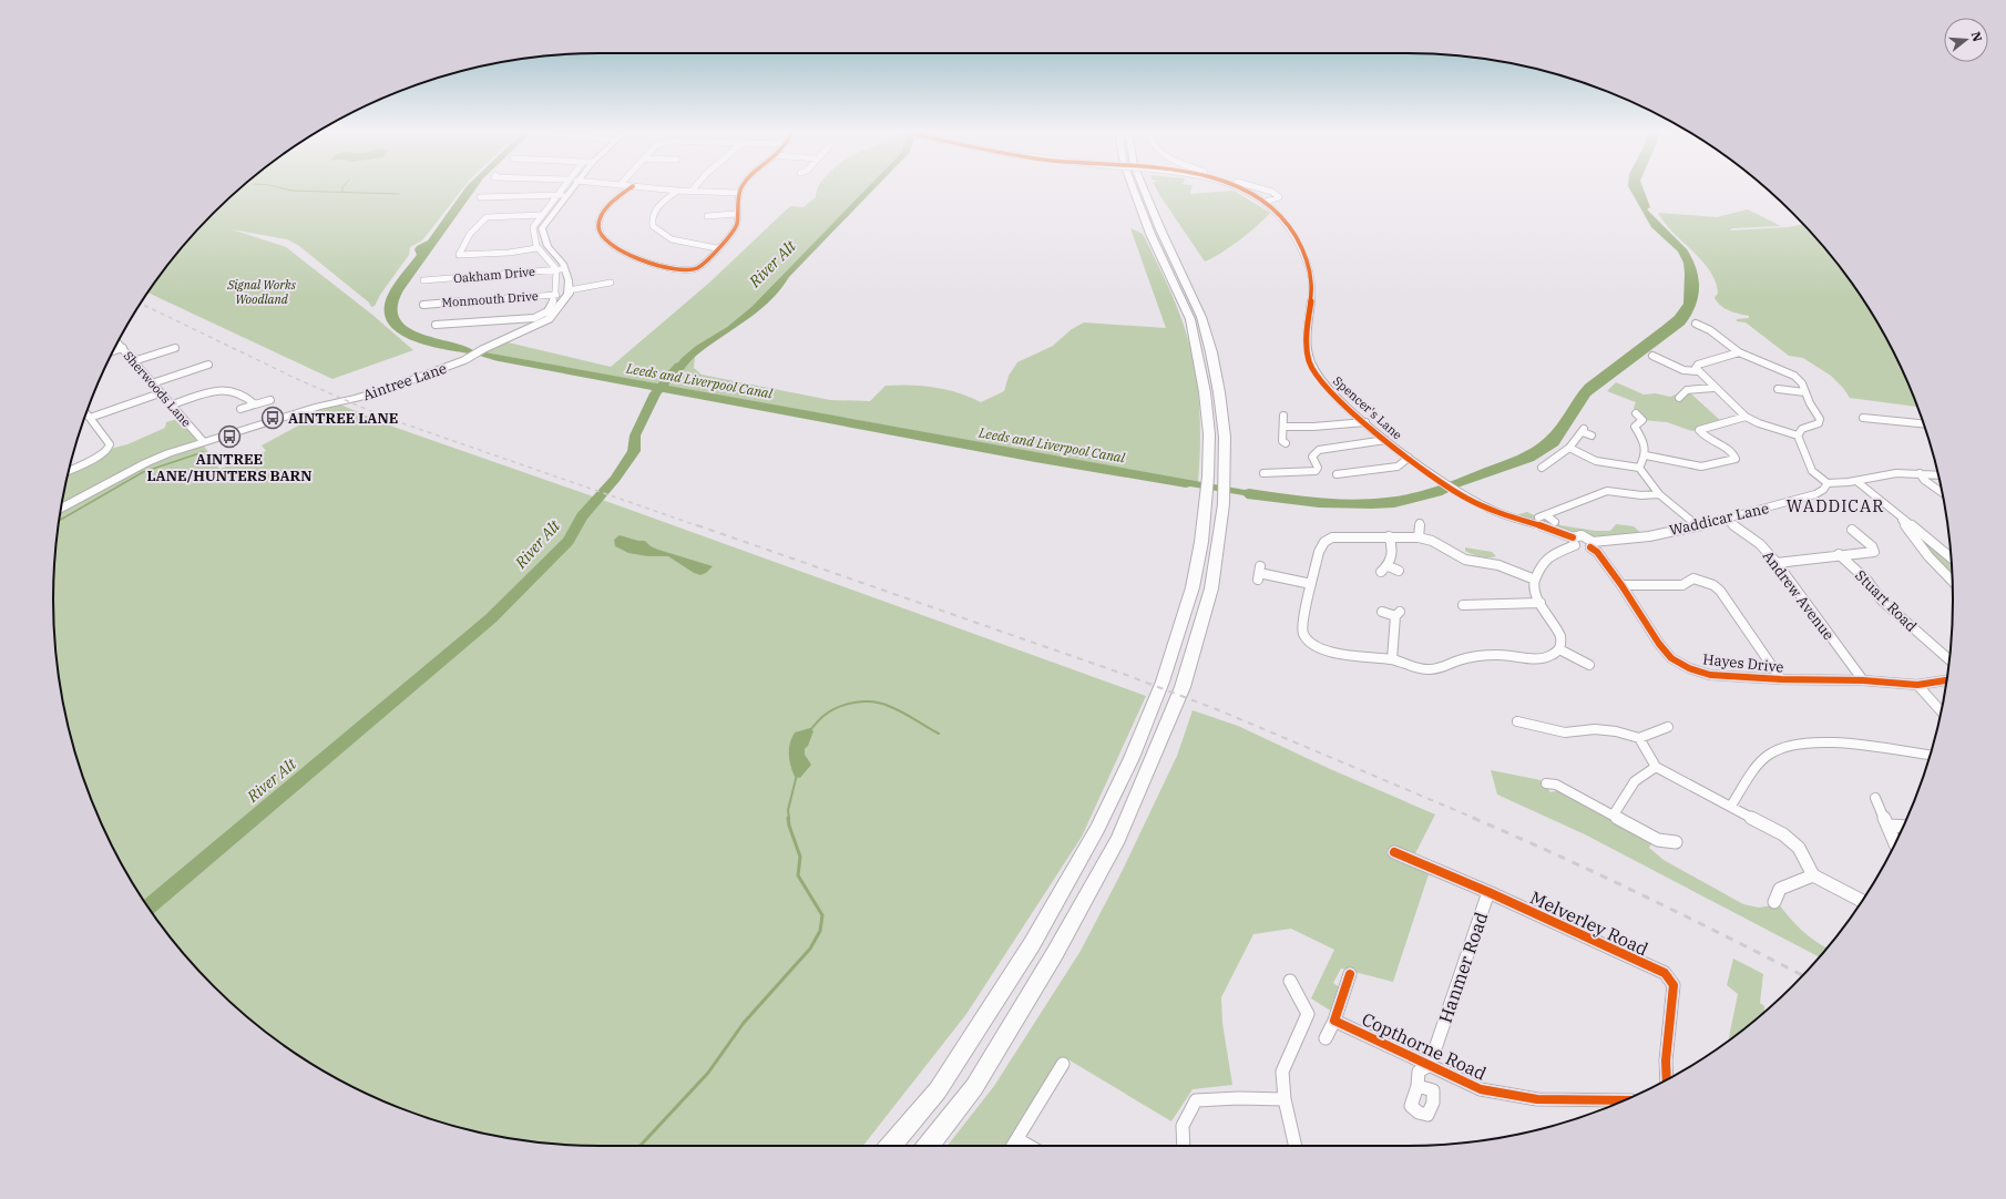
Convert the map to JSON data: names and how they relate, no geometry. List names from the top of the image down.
{
  "streets": {
    "main road": ["Aintree Lane"],
    "street": [
      "Oakham Drive",
      "Monmouth Drive",
      "Sherwoods Lane",
      "Spencer's Lane",
      "Waddicar Lane",
      "Andrew Avenue",
      "Stuart Road",
      "Hayes Drive",
      "Melverley Road",
      "Hanmer Road",
      "Copthorne Road"
    ]
  },
  "crossings": [
    ["Aintree Lane", "Sherwoods Lane"],
    ["Spencer's Lane", "Waddicar Lane"],
    ["Waddicar Lane", "Andrew Avenue"],
    ["Waddicar Lane", "Hayes Drive"],
    ["Andrew Avenue", "Hayes Drive"],
    ["Melverley Road", "Hanmer Road"],
    ["Hanmer Road", "Copthorne Road"]
  ],
  "districts": ["WADDICAR"],
  "water": ["River Alt", "Leeds and Liverpool Canal"],
  "parks": ["Signal Works Woodland"],
  "places": {
    "bus stop": ["AINTREE LANE", "AINTREE LANE/HUNTERS BARN"]
  },
  "north": "right"
}
